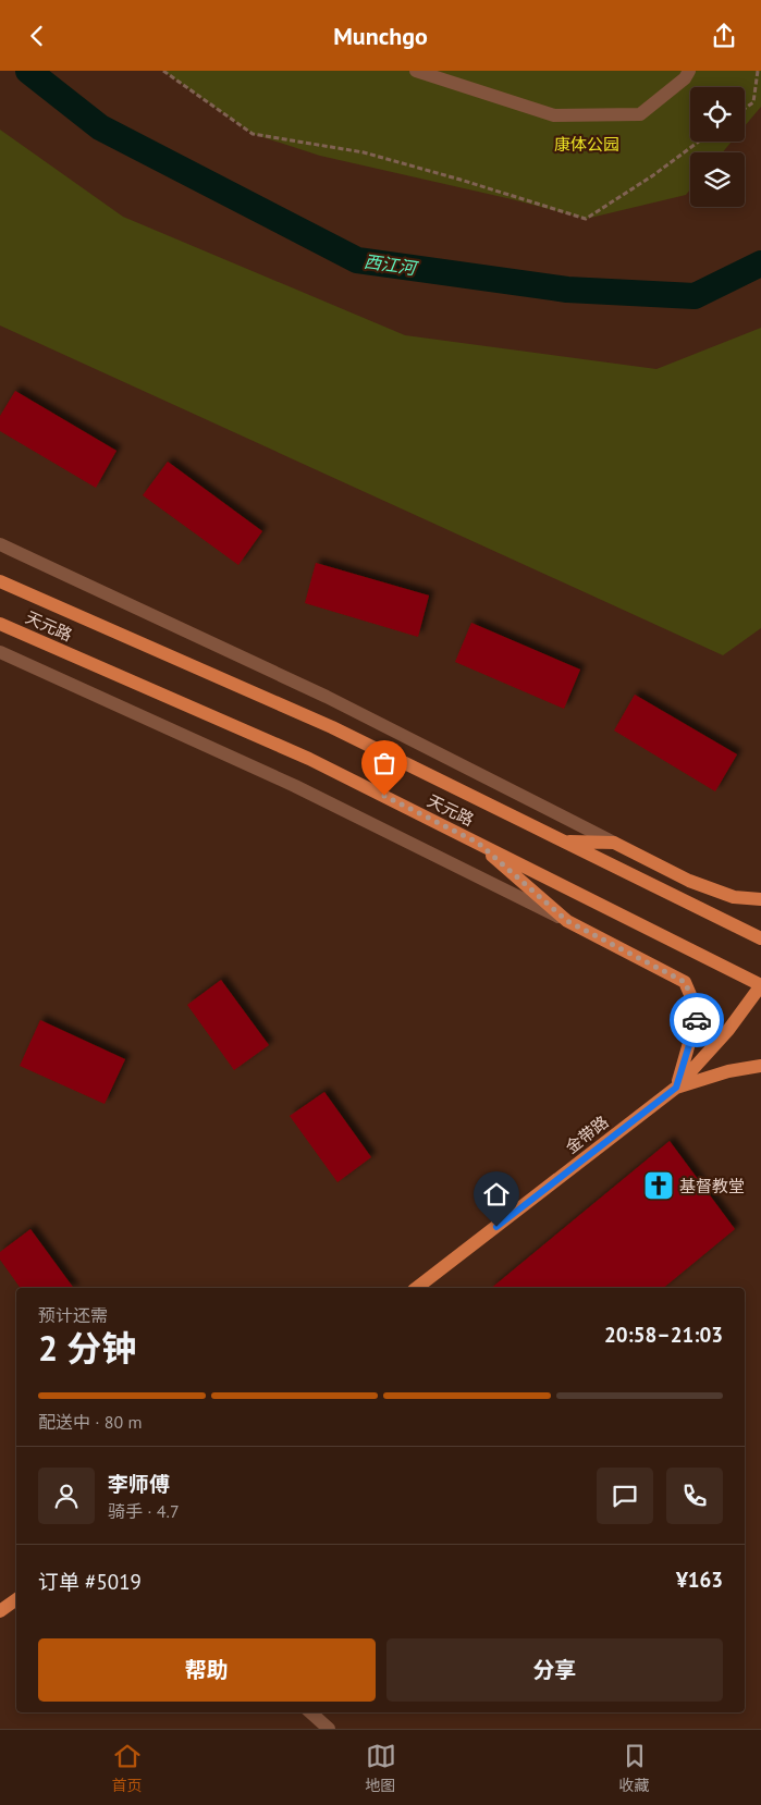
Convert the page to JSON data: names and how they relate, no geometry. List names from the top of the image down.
{
  "streets": {
    "main road": ["天元路", "金带路"]
  },
  "crossings": [
    ["天元路", "金带路"]
  ],
  "water": ["西江河"],
  "parks": ["康体公园"],
  "places": {
    "church": ["基督教堂"]
  },
  "page": {
    "header": "Munchgo",
    "heading": ["2 分钟", "预计还需", "20:58–21:03"],
    "panel": [
      "李师傅",
      "骑手 · 4.7",
      "订单 #5019",
      "¥163"
    ],
    "bar": "配送中 · 80 m",
    "buttons": ["帮助", "分享"],
    "tabs": ["首页", "地图", "收藏"]
  }
}
